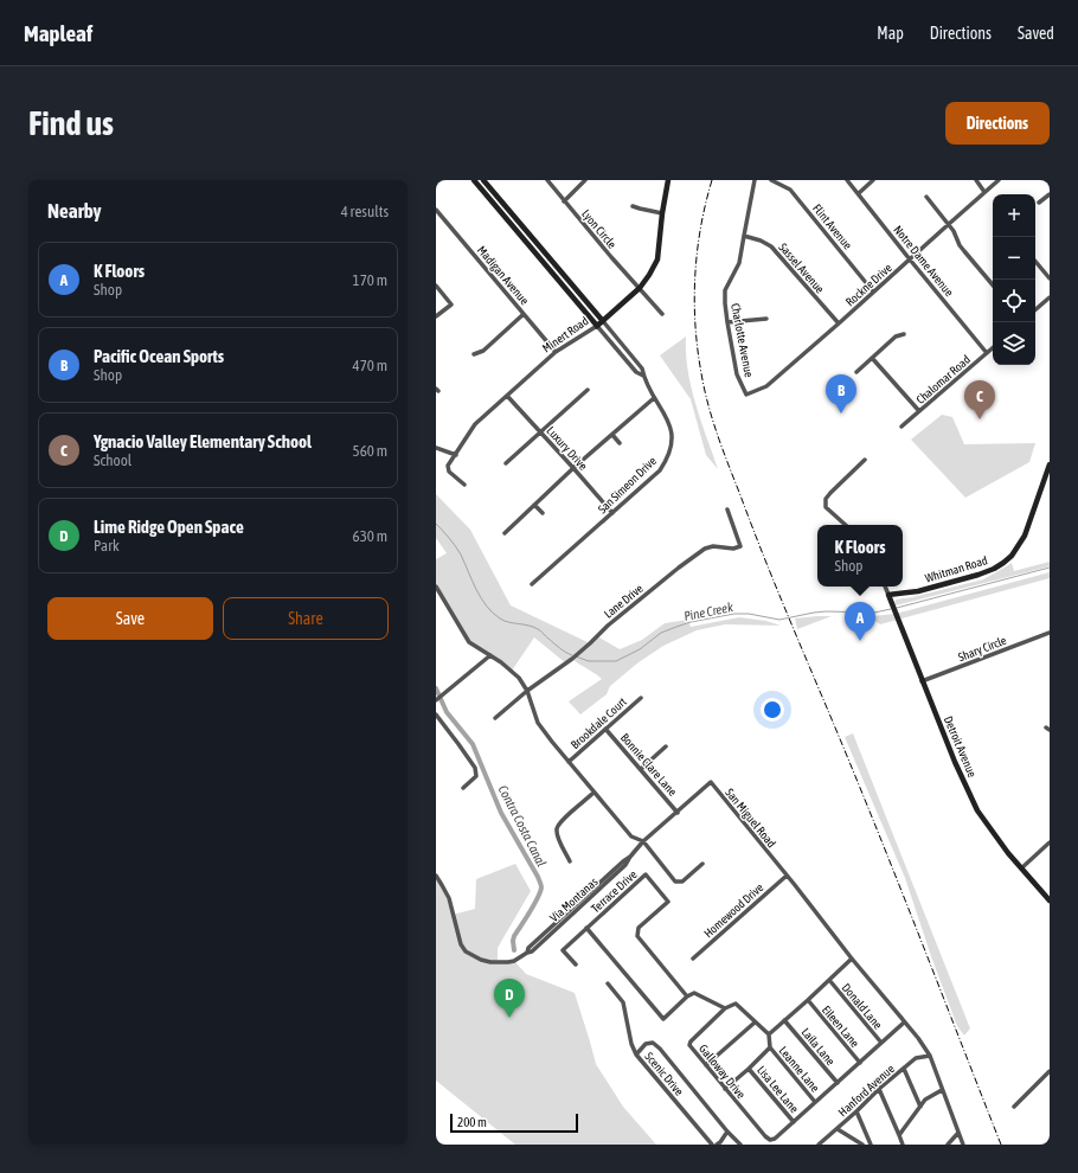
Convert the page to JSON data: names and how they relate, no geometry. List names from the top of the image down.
{
  "streets": {
    "street": [
      "Flint Avenue",
      "Lyon Circle",
      "Notre Dame Avenue",
      "Sassel Avenue",
      "Madigan Avenue",
      "Rockne Drive",
      "Minert Road",
      "Charlotte Avenue",
      "Chalomar Road",
      "Luxury Drive",
      "San Simeon Drive",
      "Whitman Road",
      "Lane Drive",
      "Shary Circle",
      "Brookdale Court",
      "Detroit Avenue",
      "Bonnie Clare Lane",
      "San Miguel Road",
      "Terrace Drive",
      "Via Montanas",
      "Homewood Drive",
      "Donald Lane",
      "Eileen Lane",
      "Laila Lane",
      "Leanne Lane",
      "Galloway Drive",
      "Scenic Drive",
      "Lisa Lee Lane",
      "Hanford Avenue"
    ]
  },
  "crossings": [
    ["Flint Avenue", "Rockne Drive"],
    ["Lyon Circle", "Minert Road"],
    ["Notre Dame Avenue", "Rockne Drive"],
    ["Notre Dame Avenue", "Chalomar Road"],
    ["Sassel Avenue", "Rockne Drive"],
    ["Sassel Avenue", "Charlotte Avenue"],
    ["Madigan Avenue", "Minert Road"],
    ["Rockne Drive", "Charlotte Avenue"],
    ["Minert Road", "Luxury Drive"],
    ["Minert Road", "San Simeon Drive"],
    ["Luxury Drive", "San Simeon Drive"],
    ["Whitman Road", "Detroit Avenue"],
    ["Shary Circle", "Detroit Avenue"],
    ["Brookdale Court", "Bonnie Clare Lane"],
    ["Bonnie Clare Lane", "San Miguel Road"],
    ["San Miguel Road", "Via Montanas"],
    ["San Miguel Road", "Homewood Drive"],
    ["San Miguel Road", "Galloway Drive"],
    ["San Miguel Road", "Hanford Avenue"],
    ["Donald Lane", "Galloway Drive"],
    ["Eileen Lane", "Galloway Drive"],
    ["Laila Lane", "Galloway Drive"],
    ["Leanne Lane", "Galloway Drive"],
    ["Galloway Drive", "Lisa Lee Lane"]
  ],
  "water": ["Pine Creek", "Contra Costa Canal"],
  "scale_bar": "200 m",
  "page": {
    "header": "Mapleaf",
    "nav": ["Map", "Directions", "Saved"],
    "buttons": [
      "Directions",
      ["Save", "Share"]
    ],
    "title": "Find us",
    "heading": ["Nearby", "4 results"],
    "map_buttons": ["+", "−"],
    "list": [
      {
        "mark": "A",
        "name": "K Floors",
        "note": "Shop",
        "value": "170 m"
      },
      {
        "mark": "B",
        "name": "Pacific Ocean Sports",
        "note": "Shop",
        "value": "470 m"
      },
      {
        "mark": "C",
        "name": "Ygnacio Valley Elementary School",
        "note": "School",
        "value": "560 m"
      },
      {
        "mark": "D",
        "name": "Lime Ridge Open Space",
        "note": "Park",
        "value": "630 m"
      }
    ],
    "pins": [
      "B",
      "C",
      "A",
      "D"
    ],
    "popup": ["K Floors", "Shop"],
    "scale": "200 m"
  }
}
